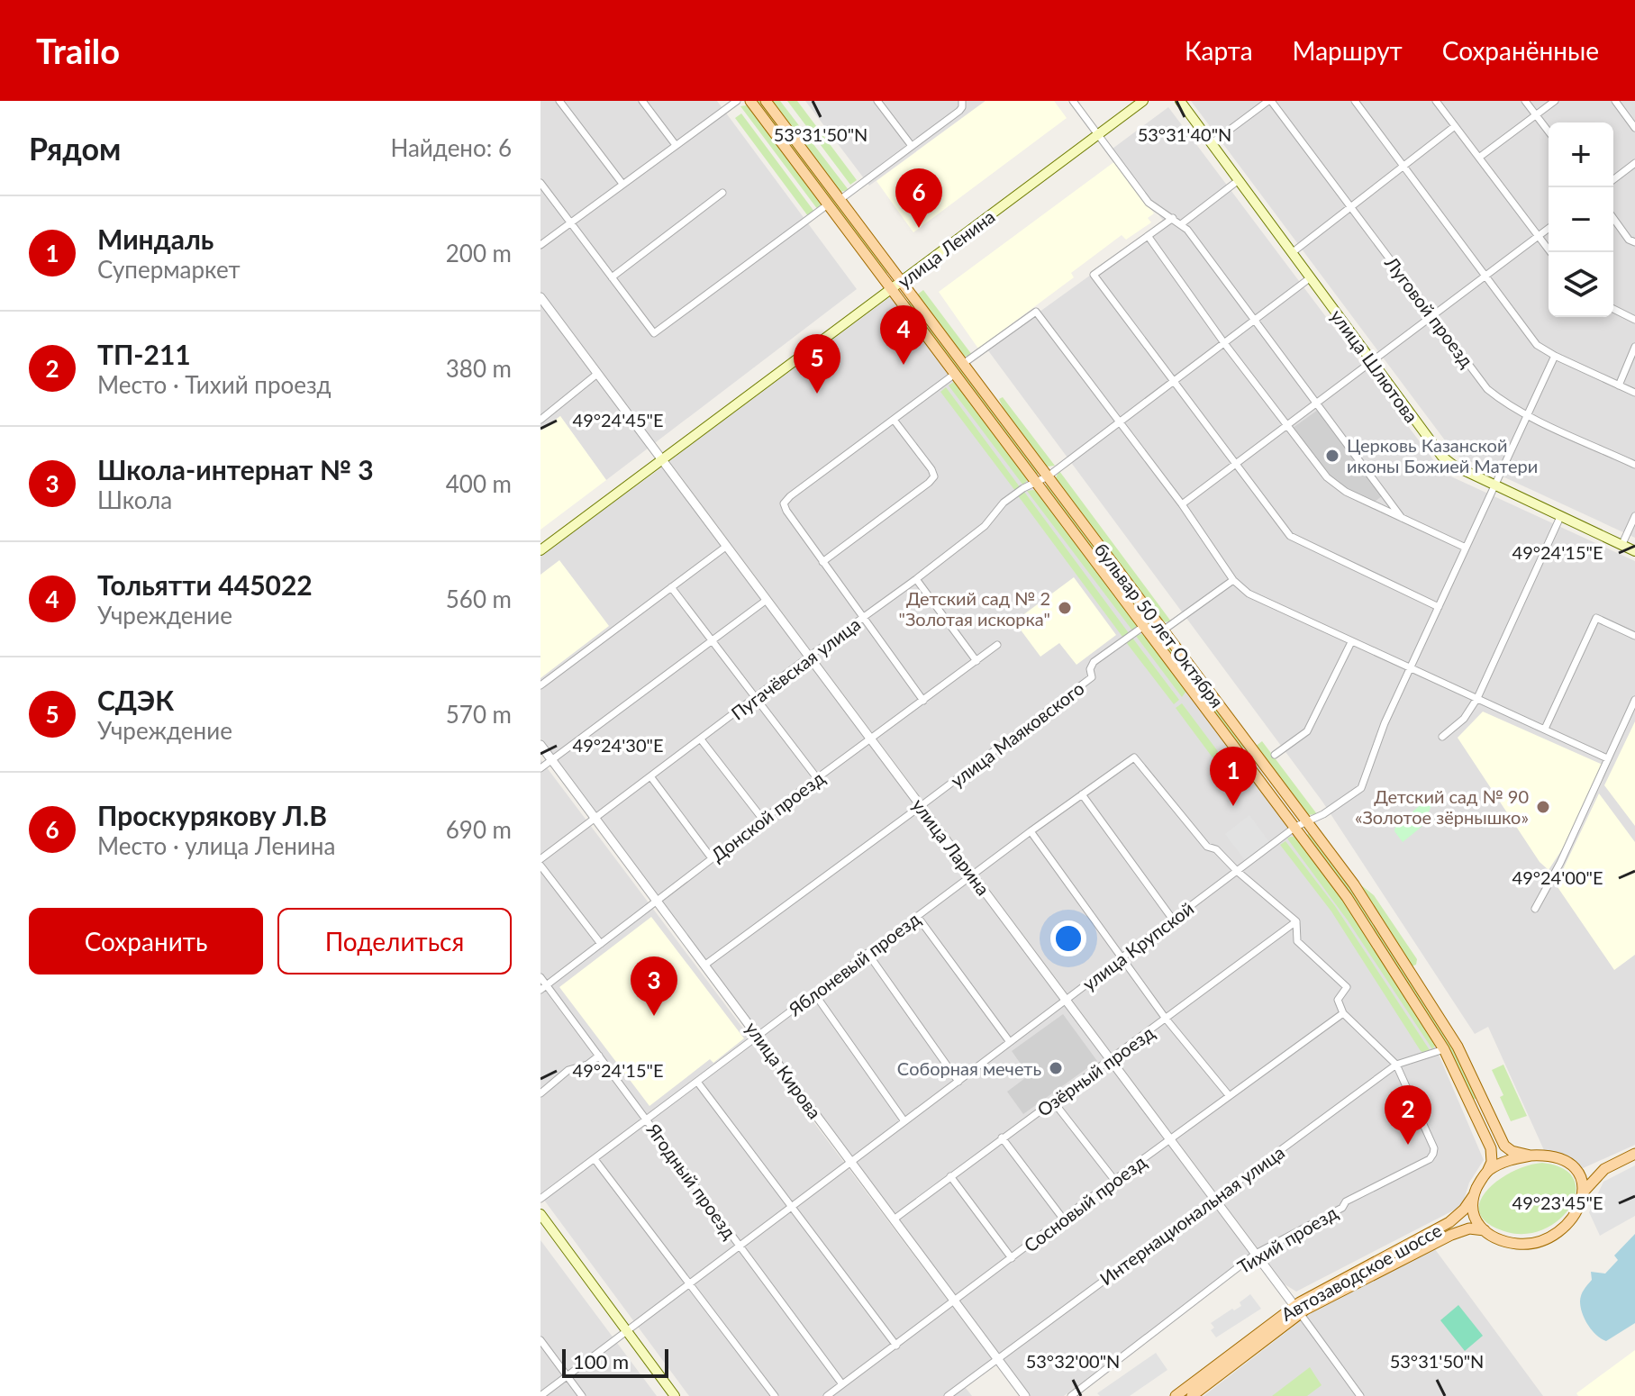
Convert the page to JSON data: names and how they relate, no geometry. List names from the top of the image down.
{
  "streets": {
    "main road": [
      "улица Ленина",
      "улица Шлютова",
      "бульвар 50 лет Октября",
      "Автозаводское шоссе"
    ],
    "street": [
      "Луговой проезд",
      "Пугачёвская улица",
      "улица Маяковского",
      "Донской проезд",
      "улица Ларина",
      "улица Крупской",
      "Яблоневый проезд",
      "улица Кирова",
      "Озёрный проезд",
      "Ягодный проезд",
      "Сосновый проезд",
      "Интернациональная улица",
      "Тихий проезд"
    ]
  },
  "crossings": [
    ["улица Ленина", "бульвар 50 лет Октября"],
    ["улица Ленина", "улица Ларина"],
    ["Луговой проезд", "улица Крупской"],
    ["улица Шлютова", "Пугачёвская улица"],
    ["улица Шлютова", "улица Крупской"],
    ["бульвар 50 лет Октября", "Пугачёвская улица"],
    ["бульвар 50 лет Октября", "улица Маяковского"],
    ["бульвар 50 лет Октября", "улица Крупской"],
    ["бульвар 50 лет Октября", "Интернациональная улица"],
    ["бульвар 50 лет Октября", "Автозаводское шоссе"],
    ["Пугачёвская улица", "улица Ларина"],
    ["Пугачёвская улица", "улица Кирова"],
    ["улица Маяковского", "улица Ларина"],
    ["улица Маяковского", "улица Кирова"],
    ["Донской проезд", "улица Ларина"],
    ["Донской проезд", "улица Кирова"],
    ["Донской проезд", "Ягодный проезд"],
    ["улица Ларина", "улица Крупской"],
    ["улица Ларина", "Яблоневый проезд"],
    ["улица Ларина", "Озёрный проезд"],
    ["улица Ларина", "Сосновый проезд"],
    ["улица Ларина", "Интернациональная улица"],
    ["улица Ларина", "Тихий проезд"],
    ["улица Ларина", "Автозаводское шоссе"],
    ["улица Крупской", "Яблоневый проезд"],
    ["улица Крупской", "улица Кирова"],
    ["улица Крупской", "Ягодный проезд"],
    ["Яблоневый проезд", "улица Кирова"],
    ["Яблоневый проезд", "Ягодный проезд"],
    ["улица Кирова", "Озёрный проезд"],
    ["улица Кирова", "Сосновый проезд"],
    ["улица Кирова", "Интернациональная улица"],
    ["Ягодный проезд", "Сосновый проезд"],
    ["Интернациональная улица", "Тихий проезд"]
  ],
  "places": [
    "Церковь Казанской иконы Божией Матери",
    "Детский сад № 2 \"Золотая искорка\"",
    "Детский сад № 90 «Золотое зёрнышко»",
    "Cоборная мечеть"
  ],
  "scale_bar": "100 m",
  "page": {
    "header": "Trailo",
    "nav": ["Карта", "Маршрут", "Сохранённые"],
    "heading": ["Рядом", "Найдено: 6"],
    "map_buttons": ["+", "−"],
    "pins": [
      "6",
      "4",
      "5",
      "1",
      "3",
      "2"
    ],
    "list": [
      {
        "mark": "1",
        "name": "Миндаль",
        "note": "Супермаркет",
        "value": "200 m"
      },
      {
        "mark": "2",
        "name": "ТП-211",
        "note": "Место · Тихий проезд",
        "value": "380 m"
      },
      {
        "mark": "3",
        "name": "Школа-интернат № 3",
        "note": "Школа",
        "value": "400 m"
      },
      {
        "mark": "4",
        "name": "Тольятти 445022",
        "note": "Учреждение",
        "value": "560 m"
      },
      {
        "mark": "5",
        "name": "СДЭК",
        "note": "Учреждение",
        "value": "570 m"
      },
      {
        "mark": "6",
        "name": "Проскурякову Л.В",
        "note": "Место · улица Ленина",
        "value": "690 m"
      }
    ],
    "buttons": ["Сохранить", "Поделиться"],
    "scale": "100 m"
  },
  "coordinates": [
    "53°31'50\"N",
    "53°31'40\"N",
    "49°24'45\"E",
    "49°24'15\"E",
    "49°24'30\"E",
    "49°24'00\"E",
    "49°23'45\"E",
    "53°32'00\"N"
  ]
}
